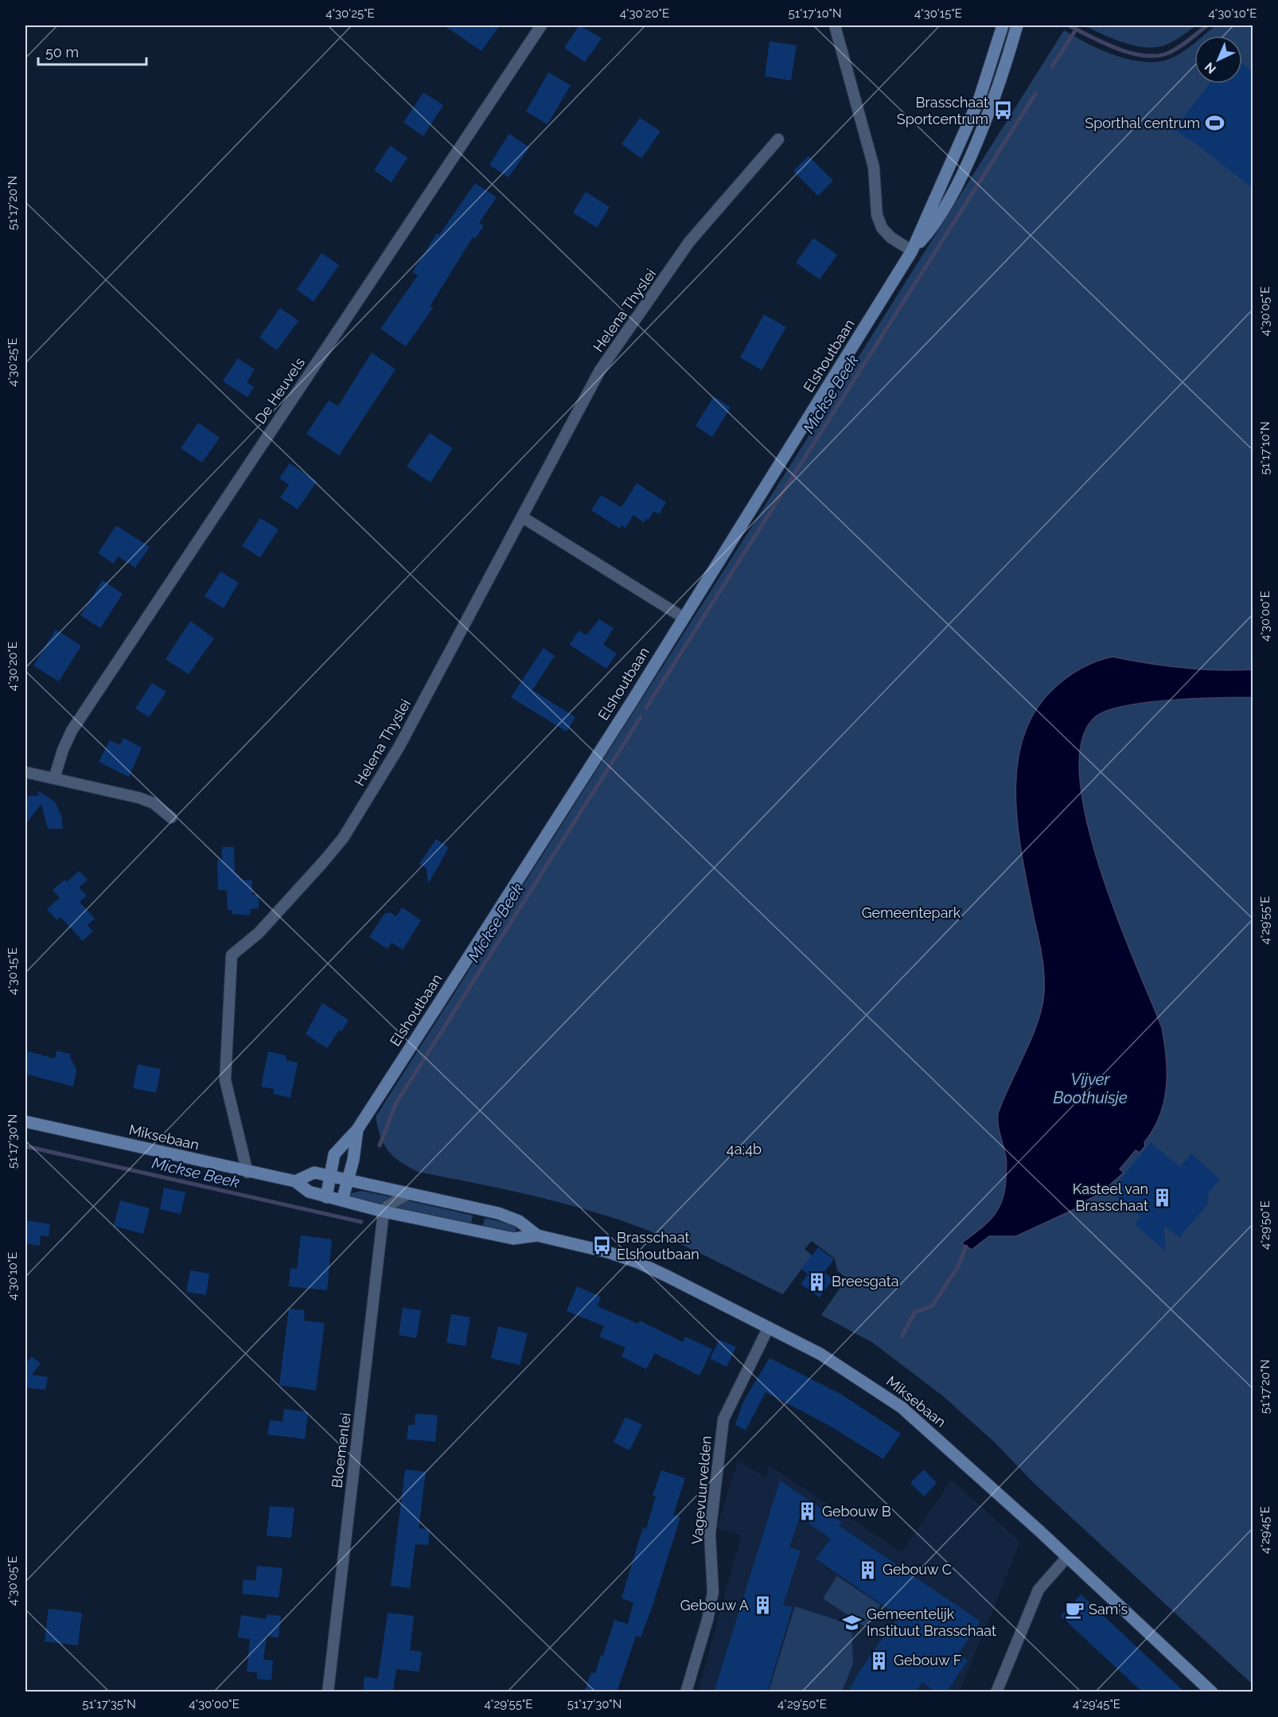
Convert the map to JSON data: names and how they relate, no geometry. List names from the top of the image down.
{
  "streets": {
    "main road": ["Elshoutbaan", "Miksebaan"],
    "street": [
      "Helena Thyslei",
      "De Heuvels",
      "Bloemenlei",
      "Vagevuurvelden"
    ]
  },
  "crossings": [
    ["Helena Thyslei", "Miksebaan"],
    ["Elshoutbaan", "Miksebaan"],
    ["Miksebaan", "Bloemenlei"],
    ["Miksebaan", "Vagevuurvelden"]
  ],
  "water": ["Mickse Beek", "Vijver Boothuisje"],
  "parks": ["Gemeentepark", "4a;4b"],
  "places": {
    "bus stop": ["Brasschaat Sportcentrum", "Brasschaat Elshoutbaan"],
    "sports": ["Sporthal centrum"],
    "building": [
      "Kasteel van Brasschaat",
      "Breesgata",
      "Gebouw B",
      "Gebouw C",
      "Gebouw A",
      "Gebouw F"
    ],
    "cafe": ["Sam's"],
    "school or university": ["Gemeentelijk Instituut Brasschaat"]
  },
  "scale_bar": "50 m",
  "north": "bottom left",
  "coordinates": [
    "4°30'25\"E",
    "4°30'20\"E",
    "51°17'10\"N",
    "4°30'15\"E",
    "4°30'10\"E",
    "51°17'20\"N",
    "4°30'05\"E",
    "4°30'00\"E",
    "4°29'55\"E",
    "51°17'30\"N",
    "4°29'50\"E",
    "4°29'45\"E",
    "51°17'35\"N"
  ]
}
